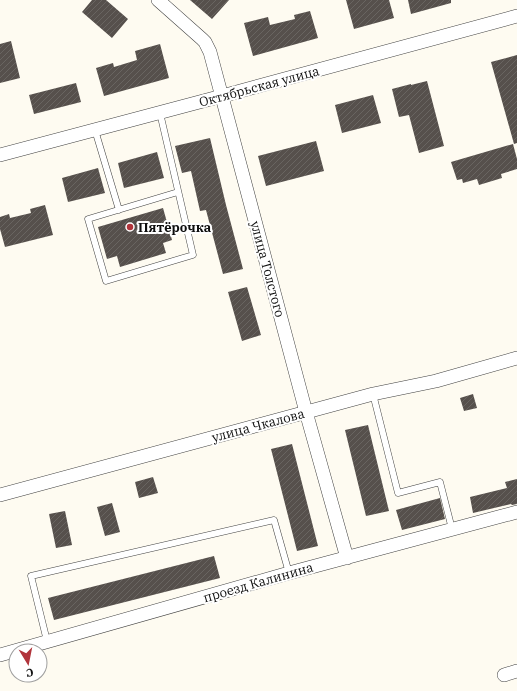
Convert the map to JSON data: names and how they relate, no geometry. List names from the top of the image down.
{
  "streets": {
    "street": [
      "Октябрьская улица",
      "улица Толстого",
      "улица Чкалова",
      "проезд Калинина"
    ]
  },
  "crossings": [
    ["Октябрьская улица", "улица Толстого"],
    ["улица Толстого", "улица Чкалова"],
    ["улица Толстого", "проезд Калинина"]
  ],
  "places": ["Пятёрочка"],
  "north": "bottom"
}
